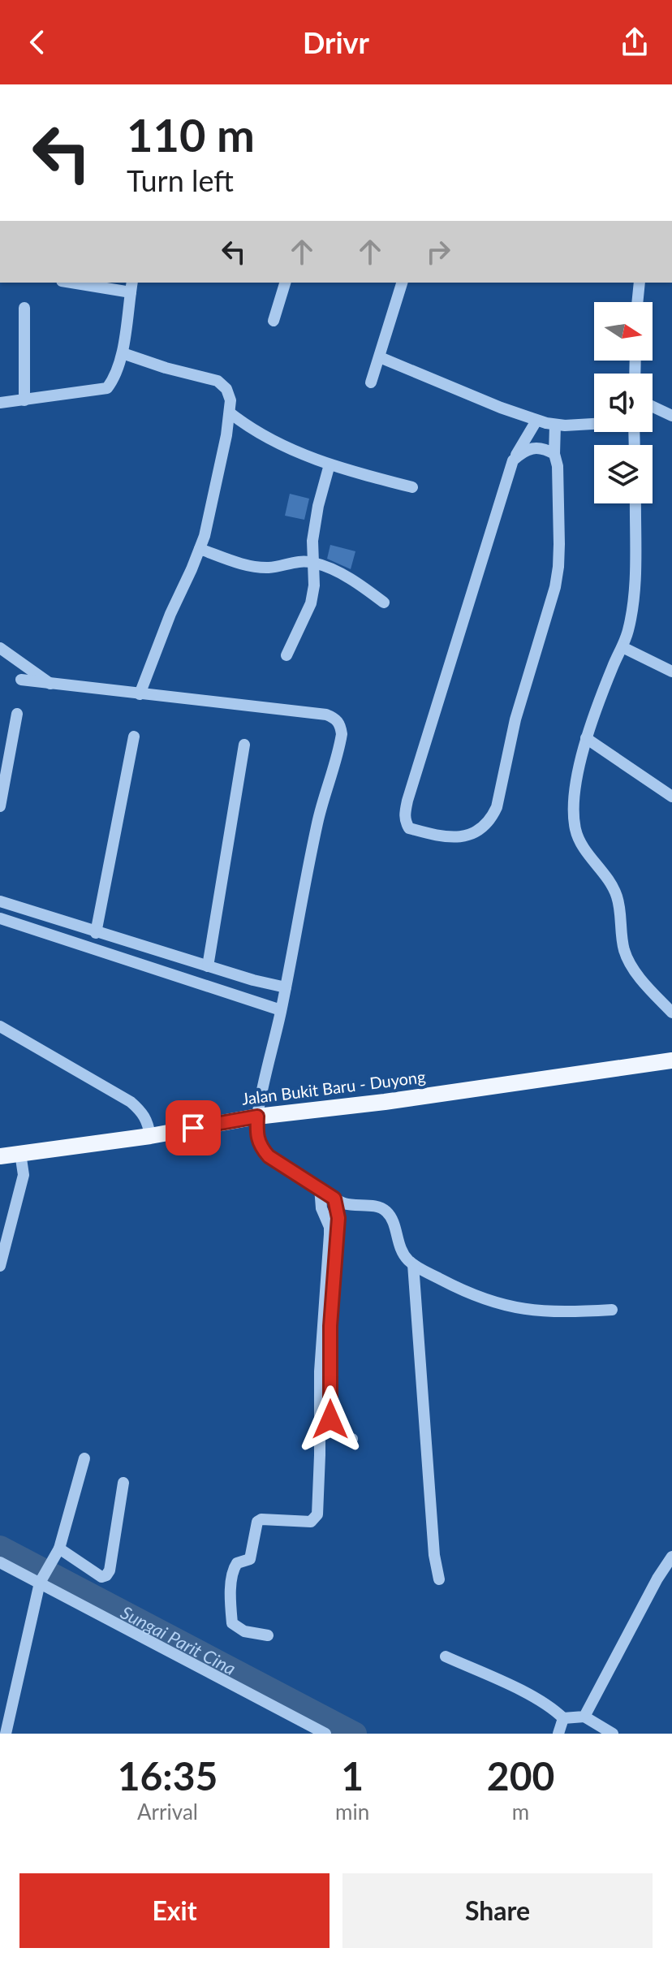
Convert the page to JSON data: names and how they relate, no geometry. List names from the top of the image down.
{
  "streets": {
    "main road": ["Jalan Bukit Baru - Duyong"]
  },
  "water": ["Sungai Parit Cina"],
  "north": "right",
  "page": {
    "header": "Drivr",
    "turn": ["110 m", "Turn left"],
    "eta": [
      "16:35",
      "Arrival",
      "1",
      "min",
      "200",
      "m"
    ],
    "buttons": ["Exit", "Share"]
  }
}
